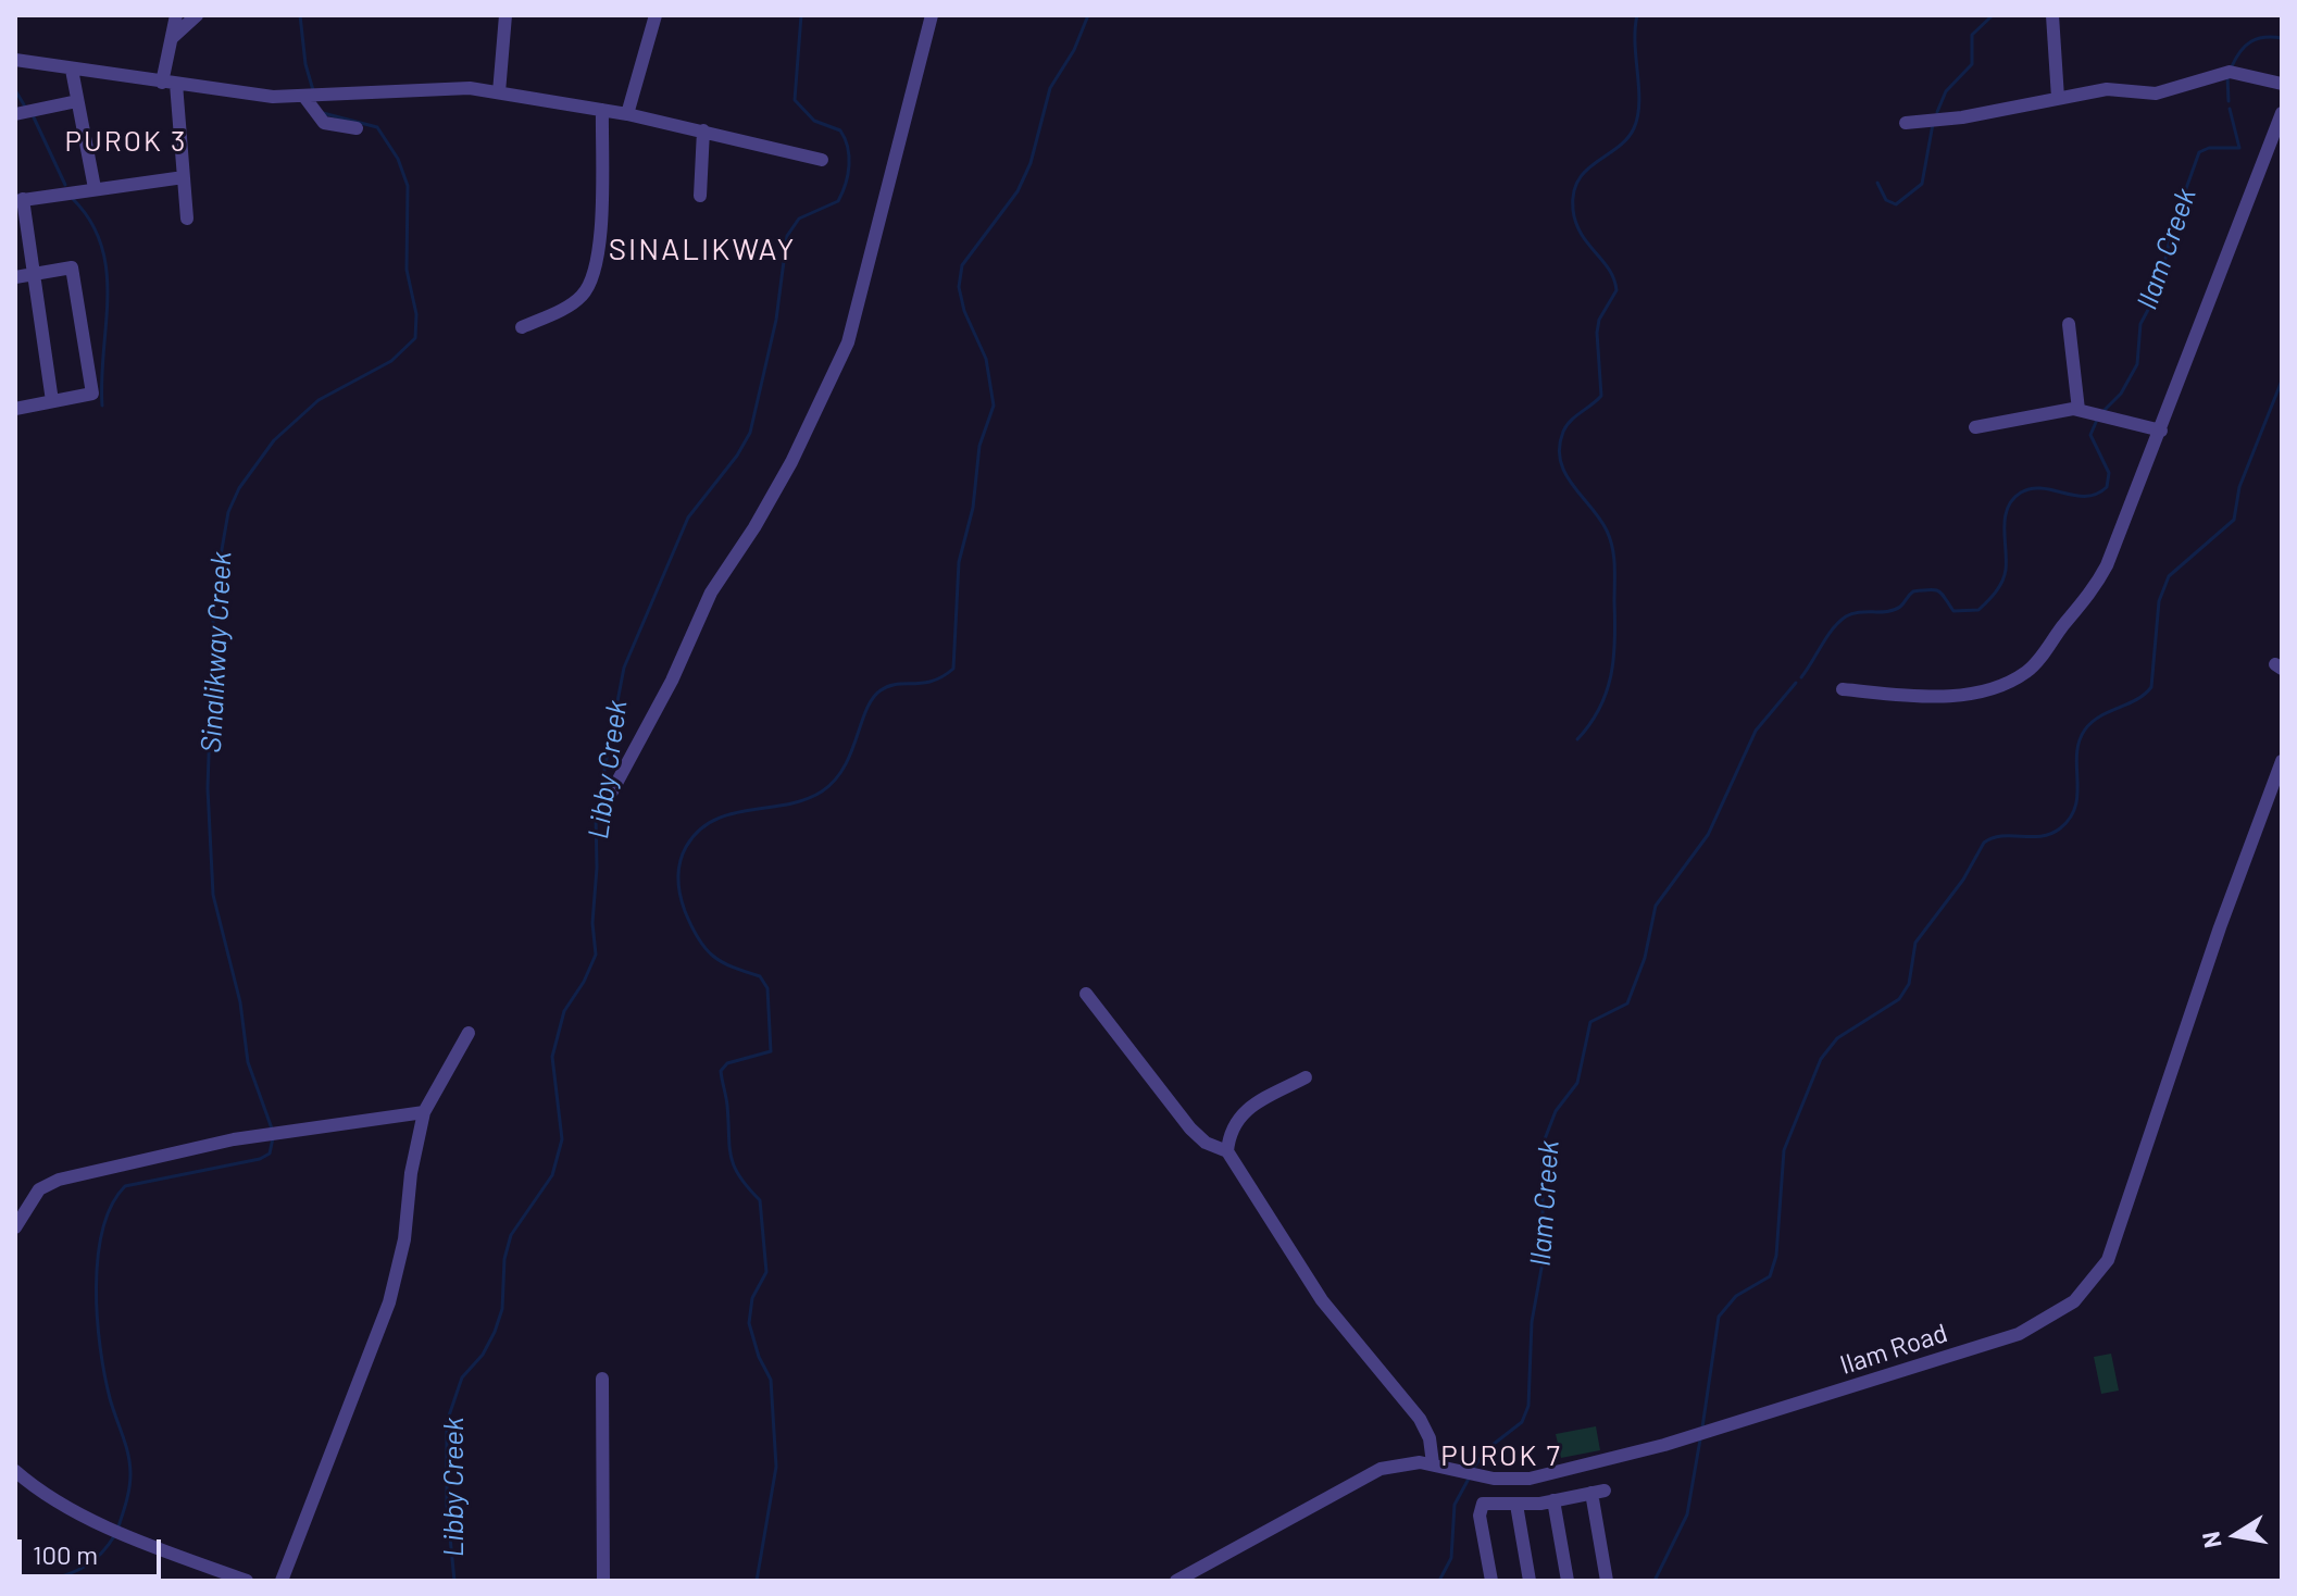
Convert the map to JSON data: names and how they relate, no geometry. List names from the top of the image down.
{
  "streets": {
    "street": ["Ilam Road"]
  },
  "districts": ["PUROK 3", "SINALIKWAY", "PUROK 7"],
  "water": ["Ilam Creek", "Sinalikway Creek", "Libby Creek"],
  "scale_bar": "100 m",
  "north": "left"
}
